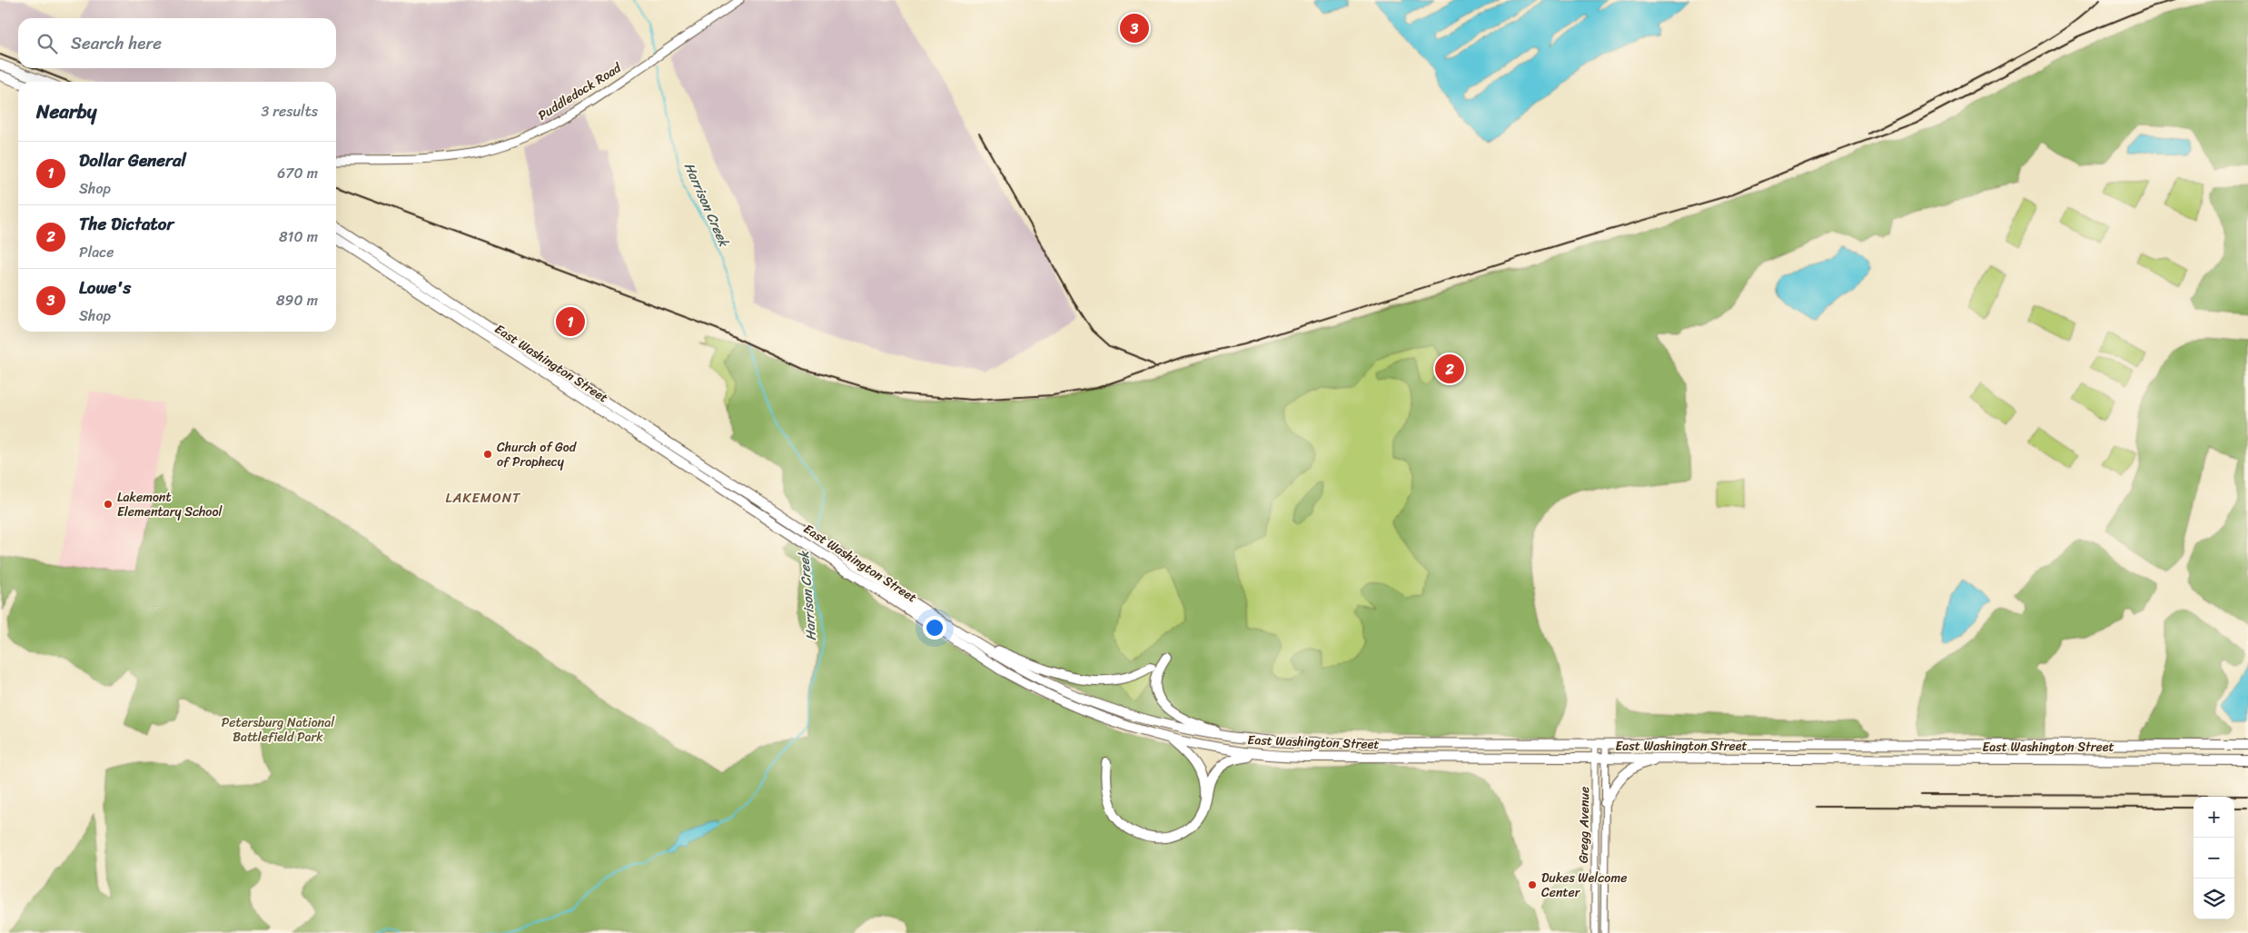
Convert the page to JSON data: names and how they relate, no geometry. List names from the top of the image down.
{
  "streets": {
    "highway": ["East Washington Street"],
    "main road": ["Puddledock Road"],
    "street": ["Gregg Avenue"]
  },
  "crossings": [
    ["East Washington Street", "Gregg Avenue"]
  ],
  "districts": ["LAKEMONT"],
  "water": ["Harrison Creek"],
  "parks": ["Petersburg National Battlefield Park"],
  "places": ["Church of God of Prophecy", "Lakemont Elementary School", "Dukes Welcome Center"],
  "page": {
    "pins": ["3", "1", "2"],
    "search": "Search here",
    "heading": ["Nearby", "3 results"],
    "list": [
      {
        "mark": "1",
        "name": "Dollar General",
        "note": "Shop",
        "value": "670 m"
      },
      {
        "mark": "2",
        "name": "The Dictator",
        "note": "Place",
        "value": "810 m"
      },
      {
        "mark": "3",
        "name": "Lowe's",
        "note": "Shop",
        "value": "890 m"
      }
    ],
    "map_buttons": ["+", "−"]
  }
}
